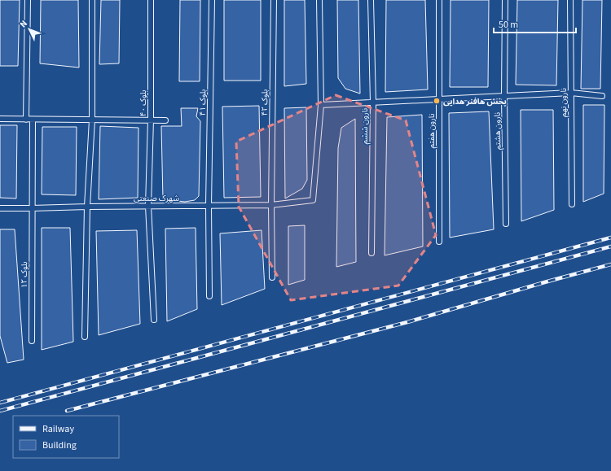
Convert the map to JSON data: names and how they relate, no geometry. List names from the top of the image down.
{
  "streets": {
    "lane": [
      "بلوک ۴۱",
      "بلوک ۴۲",
      "نارون نهم",
      "بلوک ۴۰",
      "نارون ششم",
      "نارون هفتم",
      "نارون هشتم",
      "شهرک صنعتی",
      "بلوک ۱۲"
    ]
  },
  "crossings": [
    ["بلوک ۴۱", "شهرک صنعتی"],
    ["بلوک ۴۲", "شهرک صنعتی"],
    ["بلوک ۴۰", "شهرک صنعتی"],
    ["شهرک صنعتی", "بلوک ۱۲"]
  ],
  "places": ["پخش هافنر هدایی"],
  "legend": ["Railway", "Building"],
  "scale_bar": "50 m",
  "north": "top left"
}
